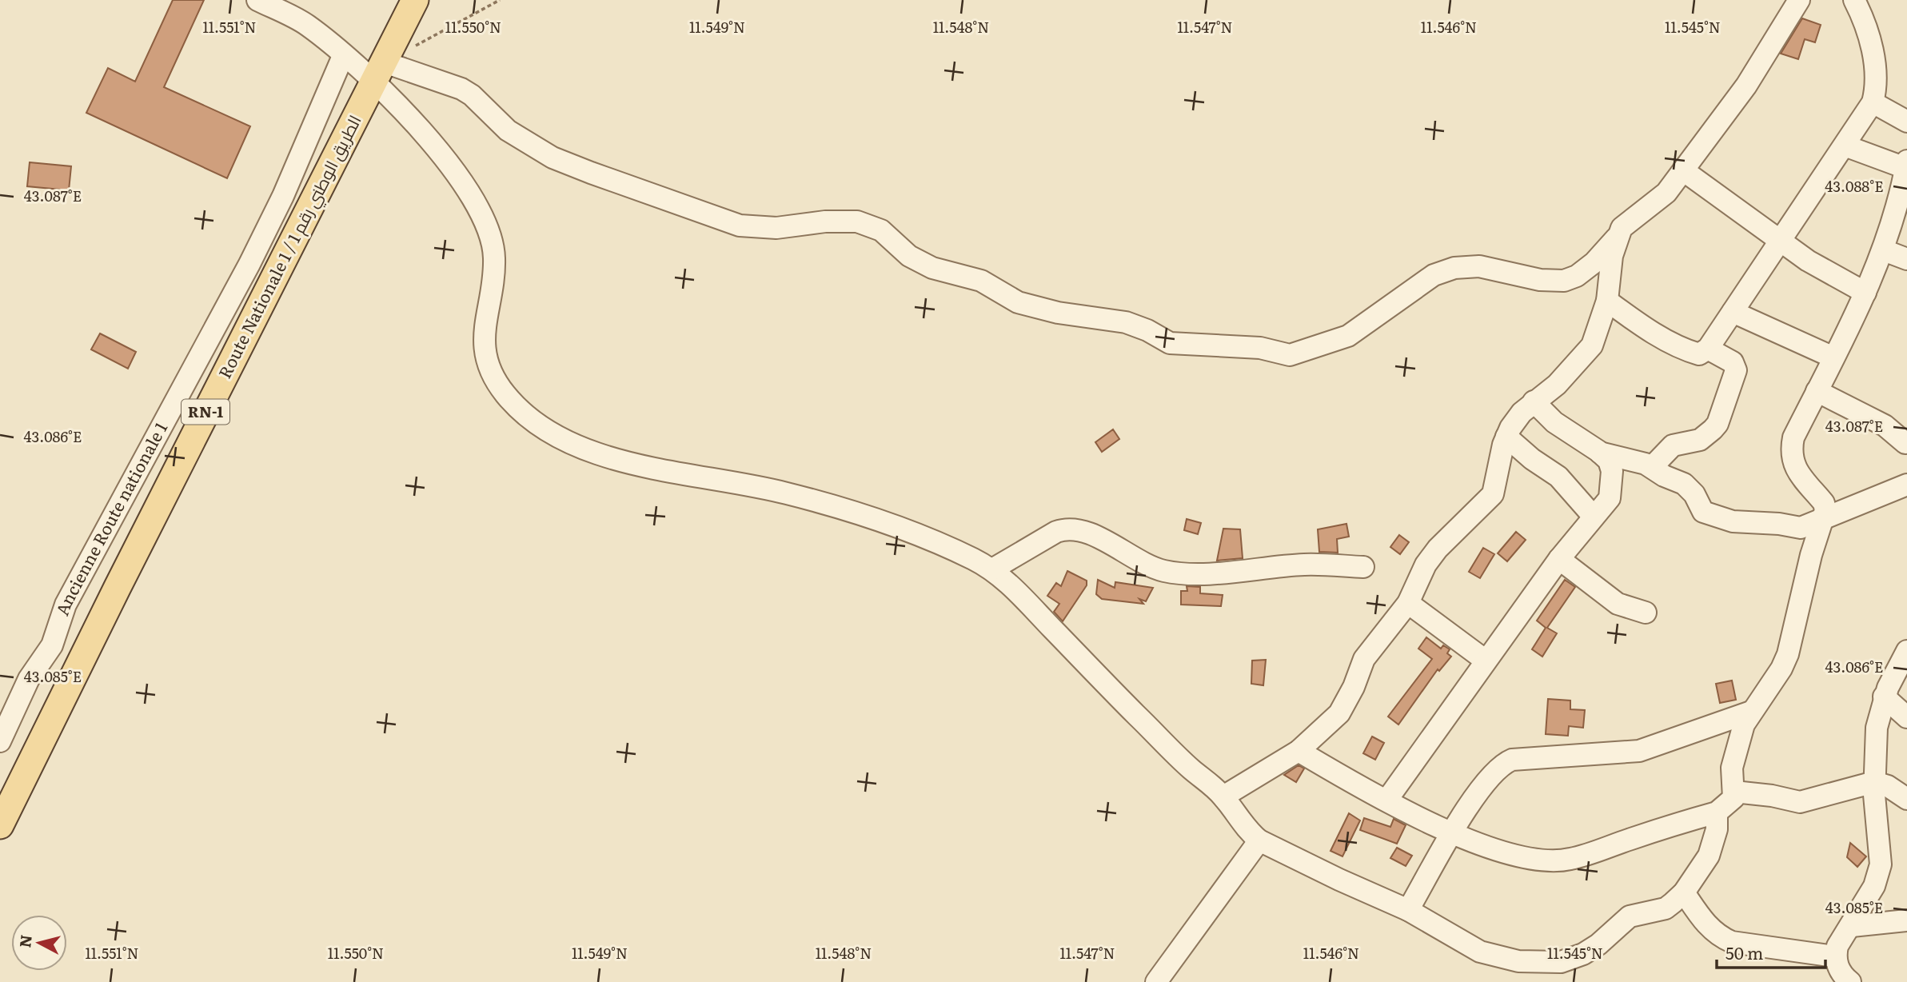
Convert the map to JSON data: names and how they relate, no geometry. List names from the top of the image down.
{
  "streets": {
    "main road": ["Route Nationale 1 / الطريق الوطني رقم 1", "RN-1"],
    "street": ["Ancienne Route nationale 1"]
  },
  "scale_bar": "50 m",
  "north": "left",
  "coordinates": [
    "11.551°N",
    "11.550°N",
    "11.549°N",
    "11.548°N",
    "11.547°N",
    "11.546°N",
    "11.545°N",
    "43.088°E",
    "43.087°E",
    "43.086°E",
    "43.085°E"
  ]
}
